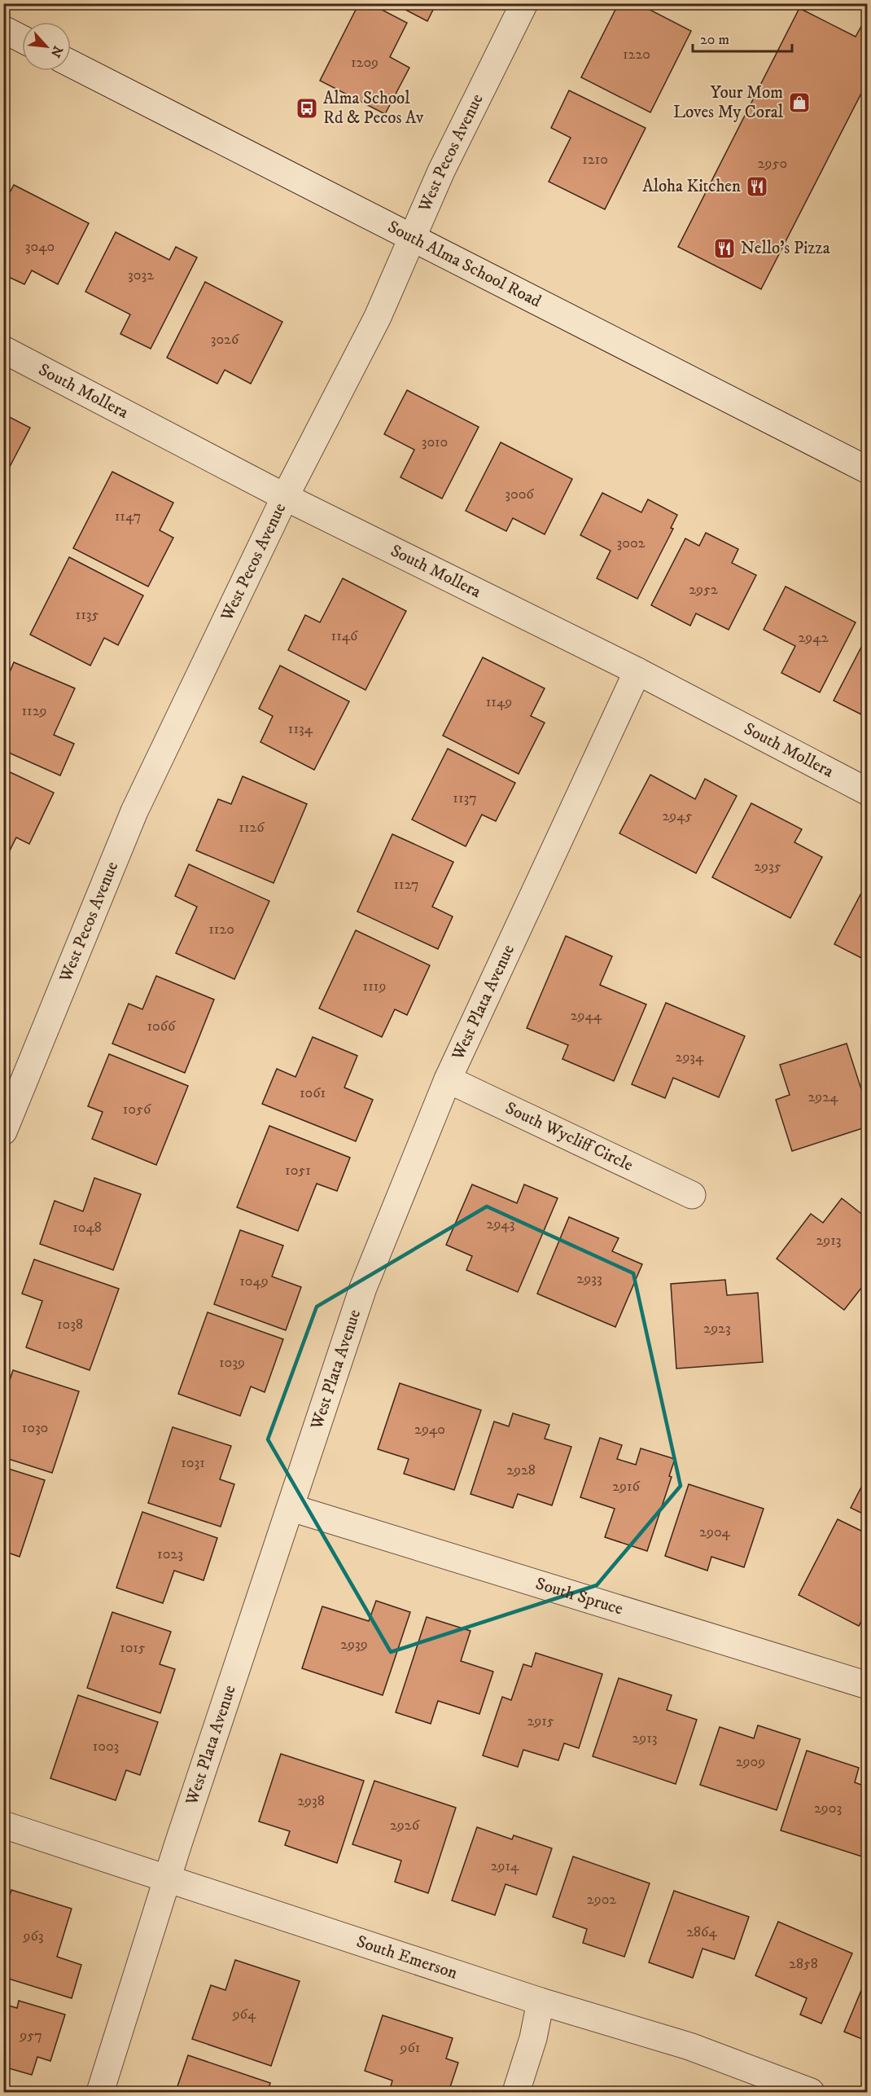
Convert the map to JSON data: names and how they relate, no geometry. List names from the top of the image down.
{
  "streets": {
    "street": [
      "West Pecos Avenue",
      "South Alma School Road",
      "South Mollera",
      "West Plata Avenue",
      "South Wycliff Circle",
      "South Spruce",
      "South Emerson"
    ]
  },
  "crossings": [
    ["West Pecos Avenue", "South Alma School Road"],
    ["West Pecos Avenue", "South Mollera"],
    ["South Mollera", "West Plata Avenue"],
    ["West Plata Avenue", "South Wycliff Circle"],
    ["West Plata Avenue", "South Spruce"],
    ["West Plata Avenue", "South Emerson"]
  ],
  "places": {
    "shop": ["Your Mom Loves My Coral"],
    "bus stop": ["Alma School Rd & Pecos Av"],
    "restaurant": ["Aloha Kitchen", "Nello's Pizza"]
  },
  "house_numbers": [
    "1220",
    "1209",
    "1210",
    "2950",
    "3040",
    "3032",
    "3026",
    "3010",
    "3006",
    "1147",
    "3002",
    "2952",
    "1135",
    "1146",
    "2942",
    "1149",
    "1129",
    "1134",
    "1137",
    "2945",
    "1126",
    "2935",
    "1127",
    "1120",
    "1119",
    "2944",
    "1066",
    "2934",
    "1061",
    "2924",
    "1056",
    "1051",
    "2943",
    "1048",
    "2913",
    "2933",
    "1049",
    "1038",
    "2923",
    "1039",
    "1030",
    "2940",
    "1031",
    "2928",
    "2916",
    "2904",
    "1023",
    "2939",
    "1015",
    "2915",
    "2913",
    "1003",
    "2909",
    "2938",
    "2903",
    "2926",
    "2914",
    "2902",
    "2864",
    "963",
    "2858",
    "964",
    "957",
    "961"
  ],
  "scale_bar": "20 m",
  "north": "bottom right"
}
